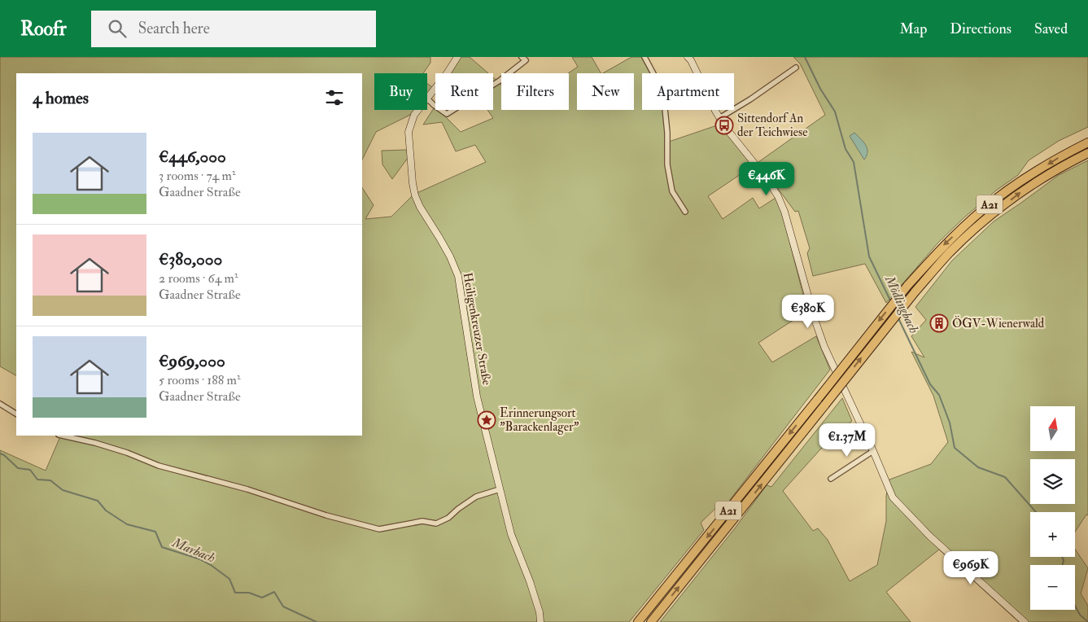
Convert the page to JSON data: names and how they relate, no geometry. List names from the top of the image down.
{
  "streets": {
    "highway": ["A21"],
    "street": ["Heiligenkreuzer Straße"]
  },
  "water": ["Mödlingbach", "Marbach"],
  "places": {
    "bus stop": ["Sittendorf An der Teichwiese"],
    "building": ["ÖGV-Wienerwald"],
    "place": ["Erinnerungsort \"Barackenlager\""]
  },
  "north": "top",
  "page": {
    "header": "Roofr",
    "search": "Search here",
    "nav": ["Map", "Directions", "Saved"],
    "chip": [
      "Buy",
      "Rent",
      "Filters",
      "New",
      "Apartment"
    ],
    "heading": "4 homes",
    "list": [
      {
        "name": "€446,000",
        "note": "3 rooms · 74 m² · Gaadner Straße"
      },
      {
        "name": "€380,000",
        "note": "2 rooms · 64 m² · Gaadner Straße"
      },
      {
        "name": "€969,000",
        "note": "5 rooms · 188 m² · Gaadner Straße"
      }
    ],
    "price": [
      "€446K",
      "€380K",
      "€1.37M",
      "€969K"
    ],
    "map_buttons": ["+", "−"]
  }
}
